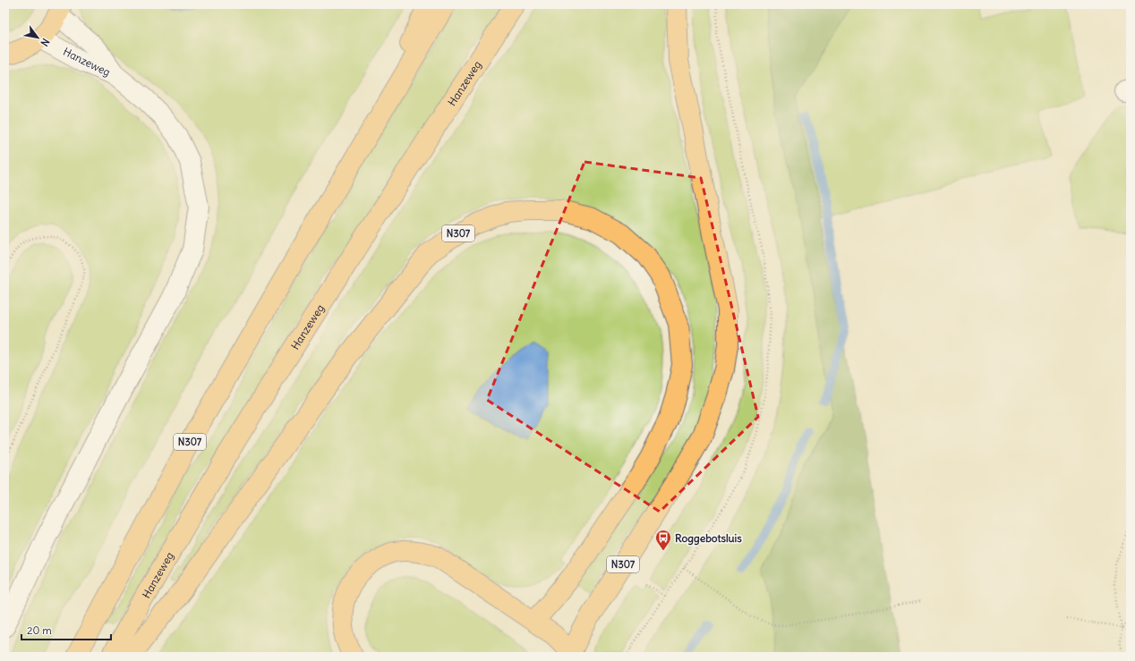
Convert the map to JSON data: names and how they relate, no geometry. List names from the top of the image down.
{
  "streets": {
    "main road": ["Hanzeweg", "N307"]
  },
  "places": {
    "bus stop": ["Roggebotsluis"]
  },
  "scale_bar": "20 m",
  "north": "bottom right"
}
